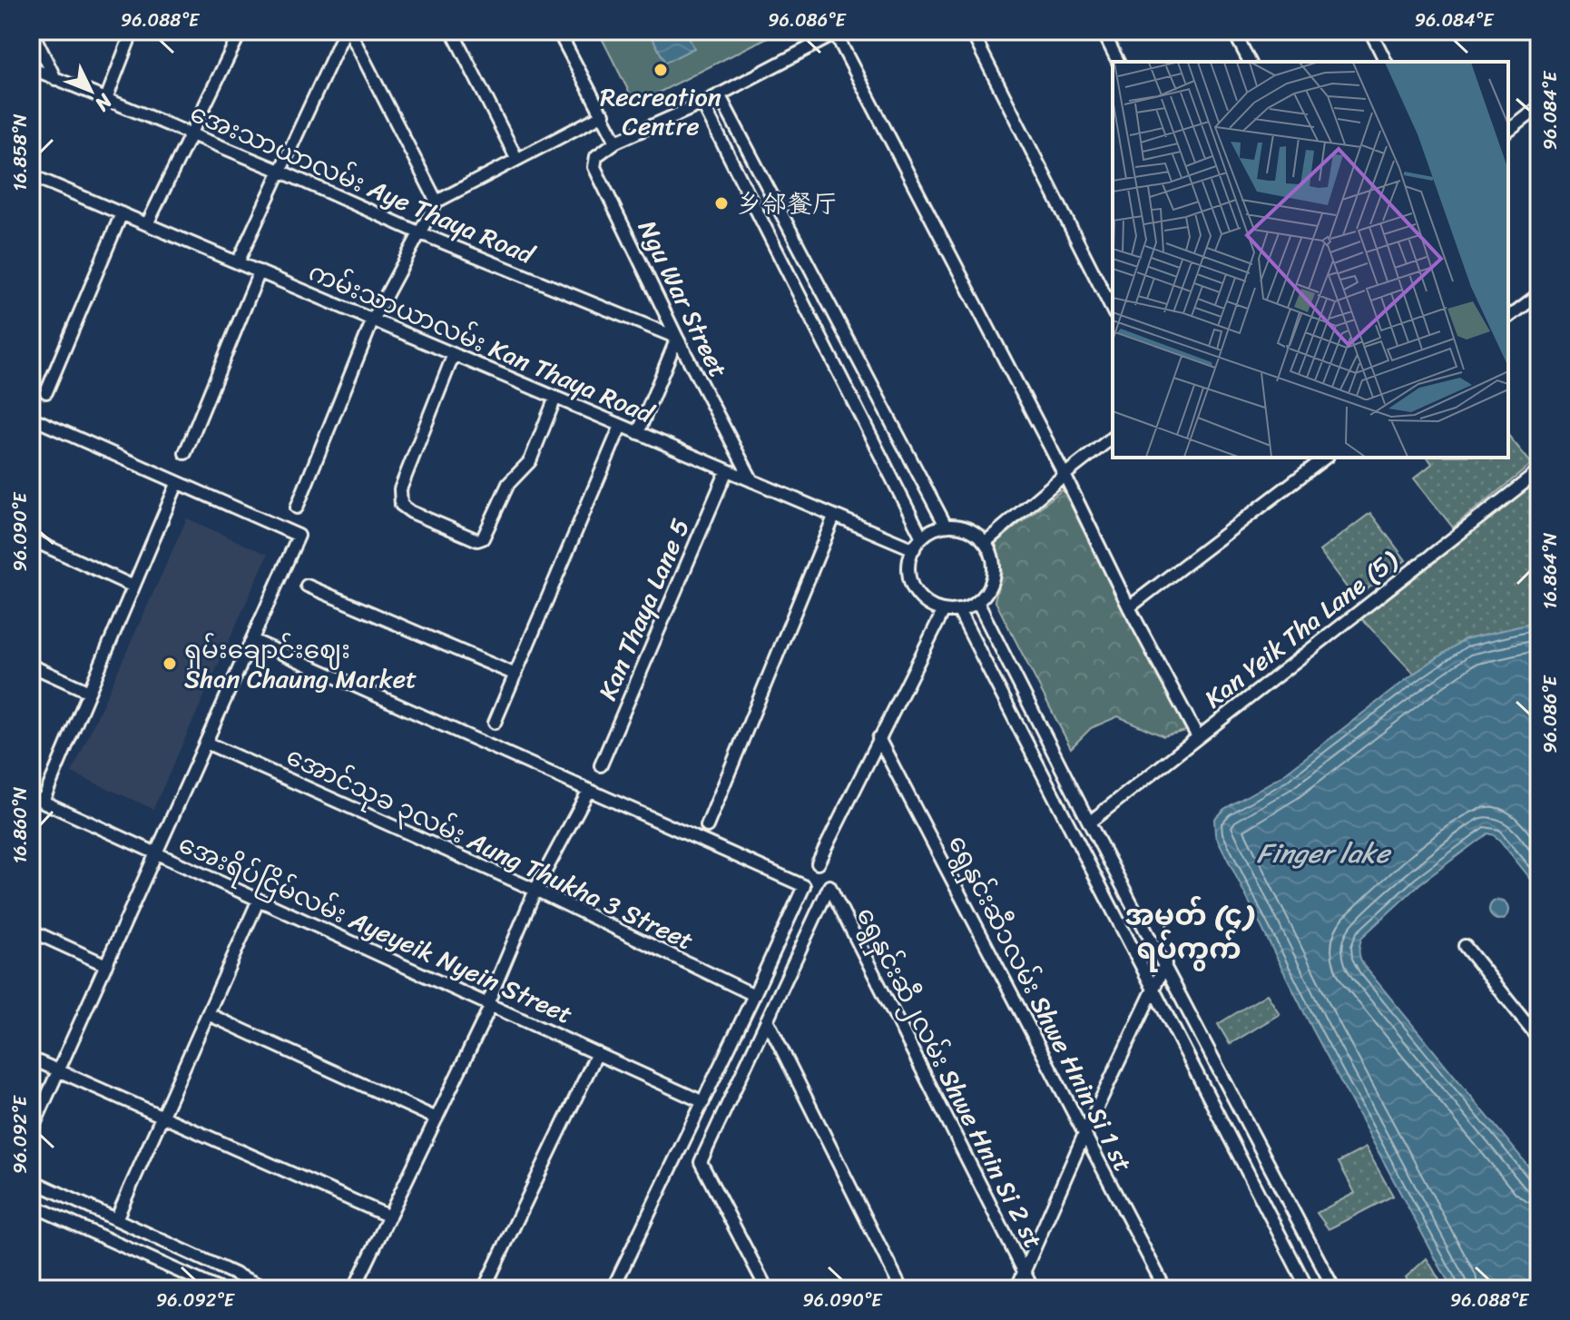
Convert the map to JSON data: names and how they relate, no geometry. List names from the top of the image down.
{
  "streets": {
    "street": [
      "အေးသာယာလမ်း Aye Thaya Road",
      "Ngu War Street",
      "ကမ်းသာယာလမ်း Kan Thaya Road",
      "Kan Thaya Lane 5",
      "Kan Yeik Tha Lane (5)",
      "အောင်သုခ ၃လမ်း Aung Thukha 3 Street",
      "အေးရိပ်ငြိမ်လမ်း Ayeyeik Nyein Street",
      "ရွေနှင်းဆီ၁လမ်း Shwe Hnin Si 1 st",
      "ရွေနှင်းဆီ၂လမ်း Shwe Hnin Si 2 st"
    ]
  },
  "crossings": [
    ["အေးသာယာလမ်း Aye Thaya Road", "Ngu War Street"],
    ["Ngu War Street", "ကမ်းသာယာလမ်း Kan Thaya Road"],
    ["ကမ်းသာယာလမ်း Kan Thaya Road", "Kan Thaya Lane 5"]
  ],
  "districts": ["အမှတ် (၄) ရပ်ကွက်"],
  "water": ["Finger lake"],
  "places": ["Recreation Centre", "乡邻餐厅", "ရှမ်းချောင်းဈေး Shan Chaung Market"],
  "north": "bottom right",
  "coordinates": [
    "96.088°E",
    "96.086°E",
    "96.084°E",
    "16.858°N",
    "96.090°E",
    "16.864°N",
    "16.860°N",
    "96.092°E"
  ]
}
